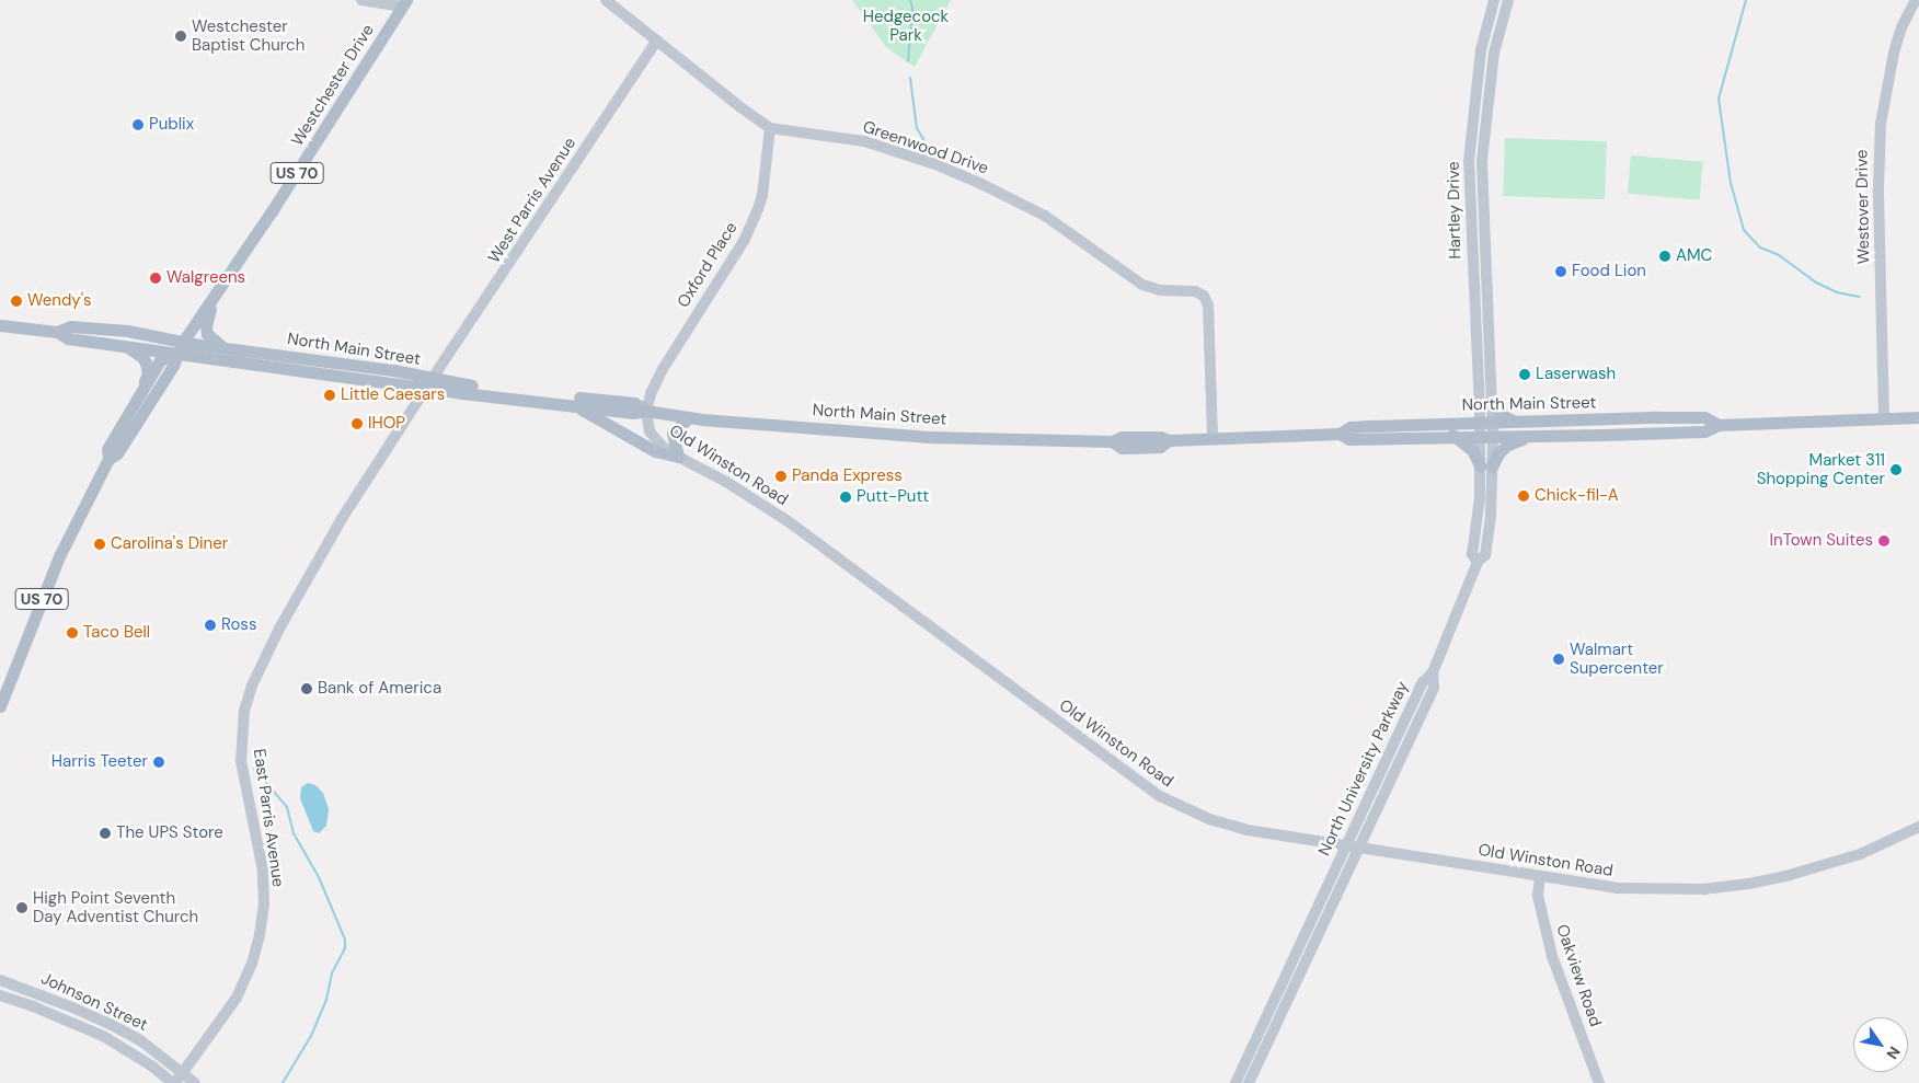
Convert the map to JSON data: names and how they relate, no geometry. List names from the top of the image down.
{
  "streets": {
    "main road": ["Westchester Drive", "US 70", "North Main Street"],
    "street": [
      "Greenwood Drive",
      "West Parris Avenue",
      "Westover Drive",
      "Hartley Drive",
      "Oxford Place",
      "Old Winston Road",
      "North University Parkway",
      "East Parris Avenue",
      "Oakview Road",
      "Johnson Street"
    ]
  },
  "crossings": [
    ["Westchester Drive", "US 70"],
    ["Westchester Drive", "North Main Street"],
    ["Greenwood Drive", "West Parris Avenue"],
    ["Greenwood Drive", "Oxford Place"],
    ["Greenwood Drive", "North Main Street"],
    ["US 70", "North Main Street"],
    ["West Parris Avenue", "North Main Street"],
    ["West Parris Avenue", "East Parris Avenue"],
    ["Westover Drive", "North Main Street"],
    ["Hartley Drive", "North Main Street"],
    ["Oxford Place", "North Main Street"],
    ["Oxford Place", "Old Winston Road"],
    ["North Main Street", "Old Winston Road"],
    ["North Main Street", "East Parris Avenue"],
    ["Old Winston Road", "North University Parkway"],
    ["Old Winston Road", "Oakview Road"],
    ["East Parris Avenue", "Johnson Street"]
  ],
  "parks": ["Hedgecock Park"],
  "places": [
    "Westchester Baptist Church",
    "Publix",
    "AMC",
    "Food Lion",
    "Walgreens",
    "Wendy's",
    "Laserwash",
    "Little Caesars",
    "IHOP",
    "Market 311 Shopping Center",
    "Panda Express",
    "Chick-fil-A",
    "Putt-Putt",
    "InTown Suites",
    "Carolina's Diner",
    "Ross",
    "Taco Bell",
    "Walmart Supercenter",
    "Bank of America",
    "Harris Teeter",
    "The UPS Store",
    "High Point Seventh Day Adventist Church"
  ],
  "north": "bottom right"
}
